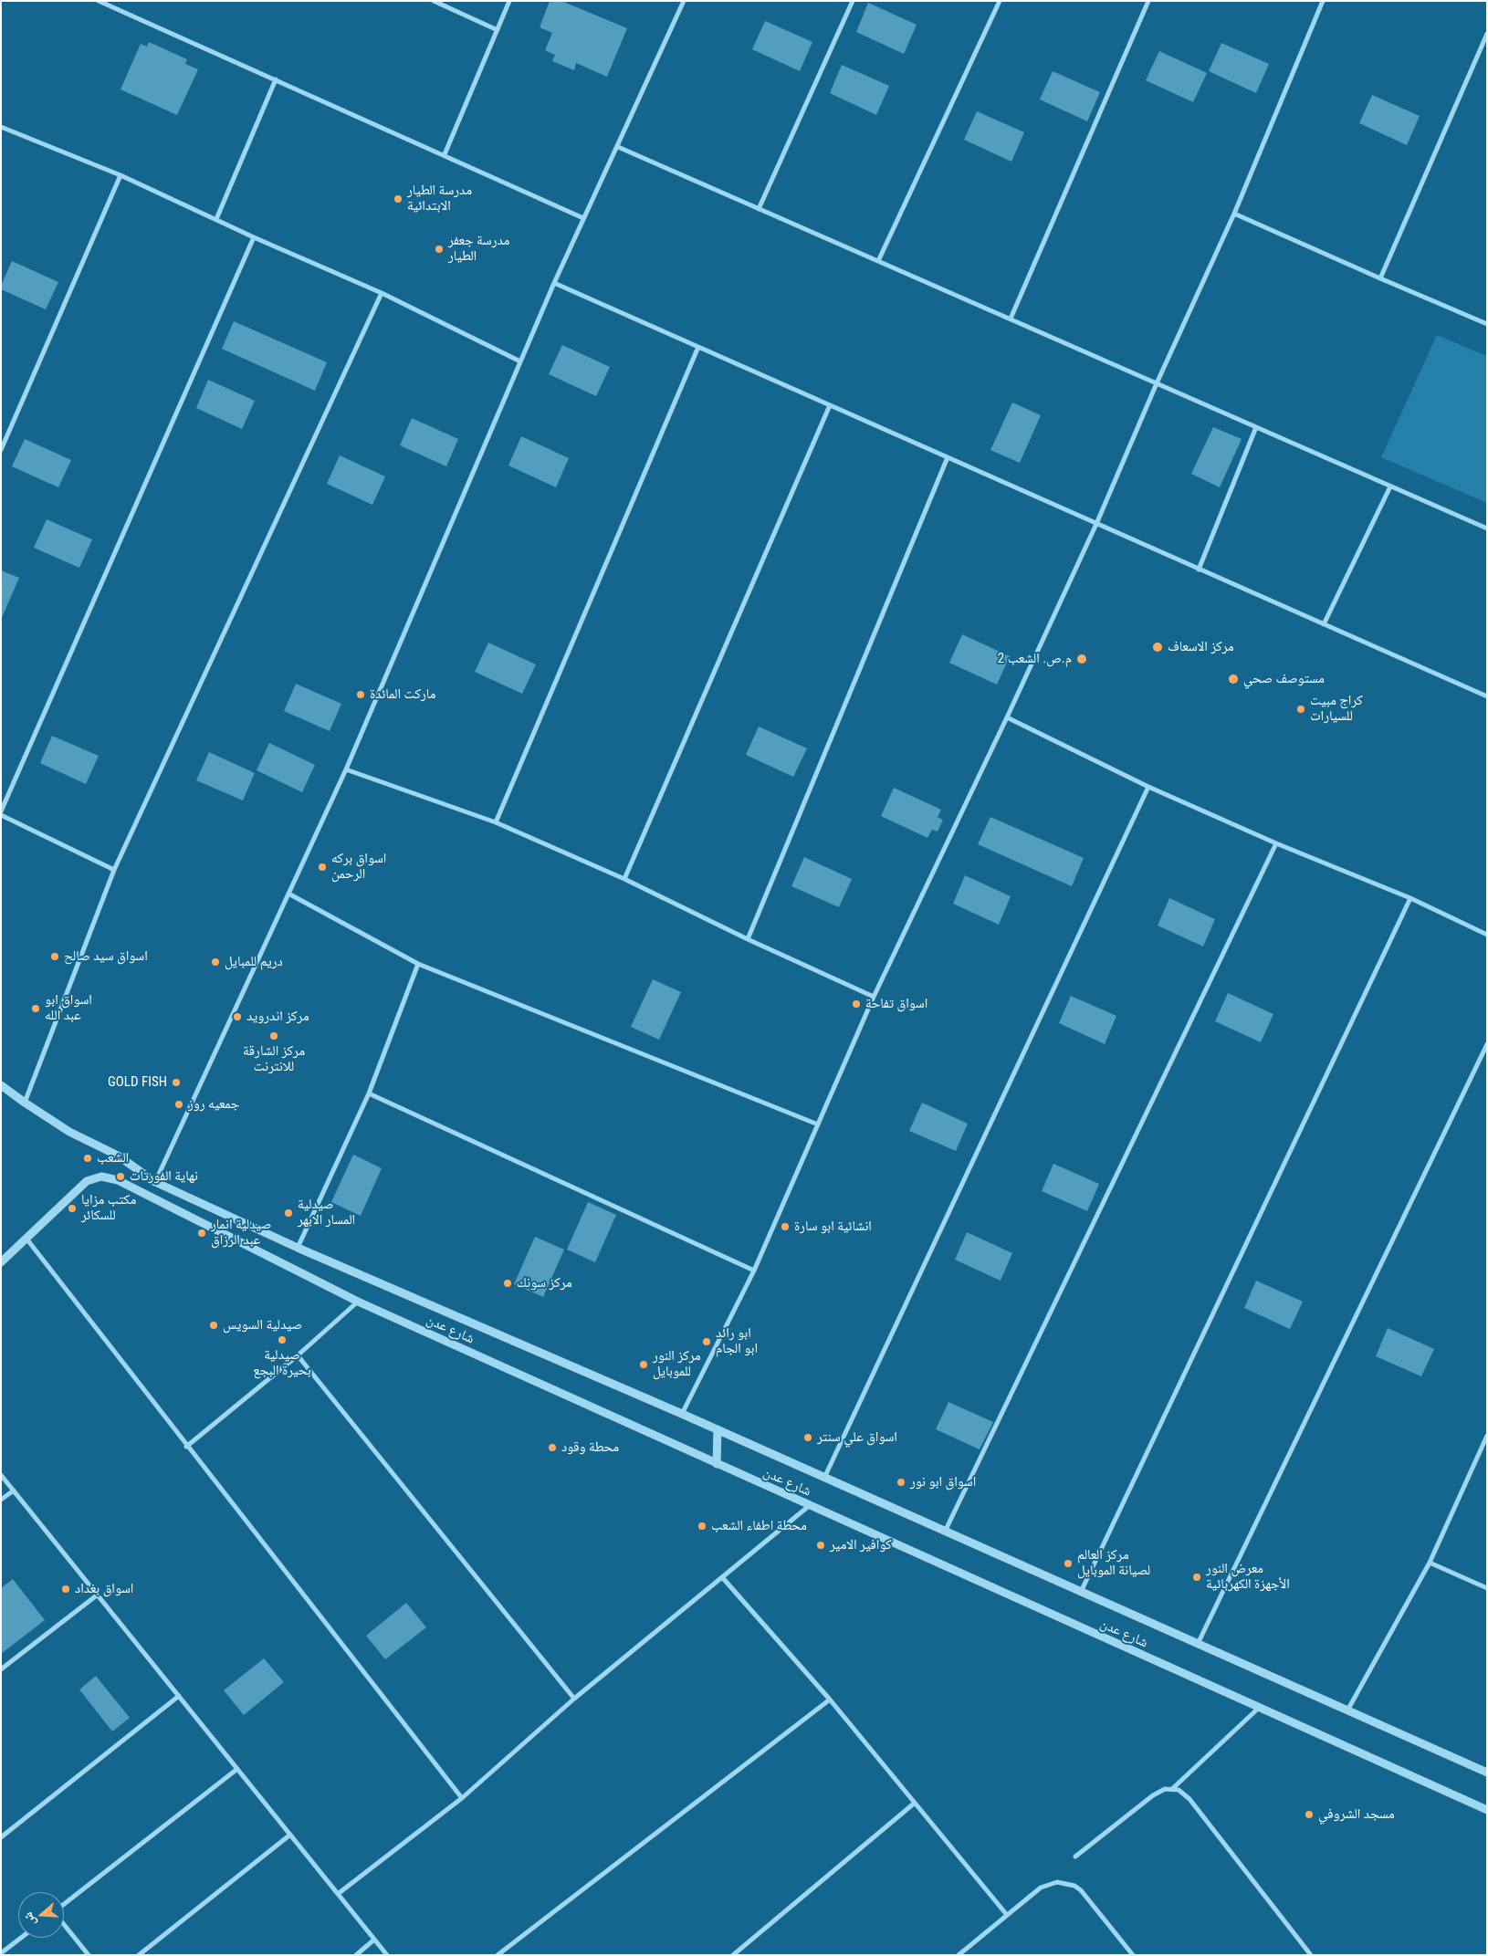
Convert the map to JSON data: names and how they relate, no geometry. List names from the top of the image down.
{
  "streets": {
    "street": ["شارع عدن"]
  },
  "places": [
    "مدرسة الطيار الابتدائية",
    "مدرسة جعفر الطيار",
    "مركز الاسعاف",
    "م.ص. الشعب 2",
    "مستوصف صحي",
    "ماركت المائدة",
    "كراج مبيت للسيارات",
    "اسواق بركه الرحمن",
    "اسواق سيد صالح",
    "دريم للمبايل",
    "اسواق تفاحة",
    "اسواق ابو عبد الله",
    "مركز اندرويد",
    "مركز الشارقة للانترنت",
    "GOLD FISH",
    "جمعيه روز",
    "الشعب",
    "نهاية الفورتات",
    "مكتب مزايا للسكائر",
    "صيدلية المسار الابهر",
    "انشائية ابو سارة",
    "صيدلية انمار عبد الرزاق",
    "مركز سونك",
    "صيدلية السويس",
    "صيدلية بحيرة البجع",
    "ابو رائد ابو الجام",
    "مركز النور للموبايل",
    "اسواق علي سنتر",
    "محطة وقود",
    "اسواق ابو نور",
    "محطة اطفاء الشعب",
    "كوافير الامير",
    "مركز العالم لصيانة الموبايل",
    "معرض النور الأجهزة الكهربائية",
    "اسواق بغداد",
    "مسجد الشروفي"
  ],
  "north": "left"
}
